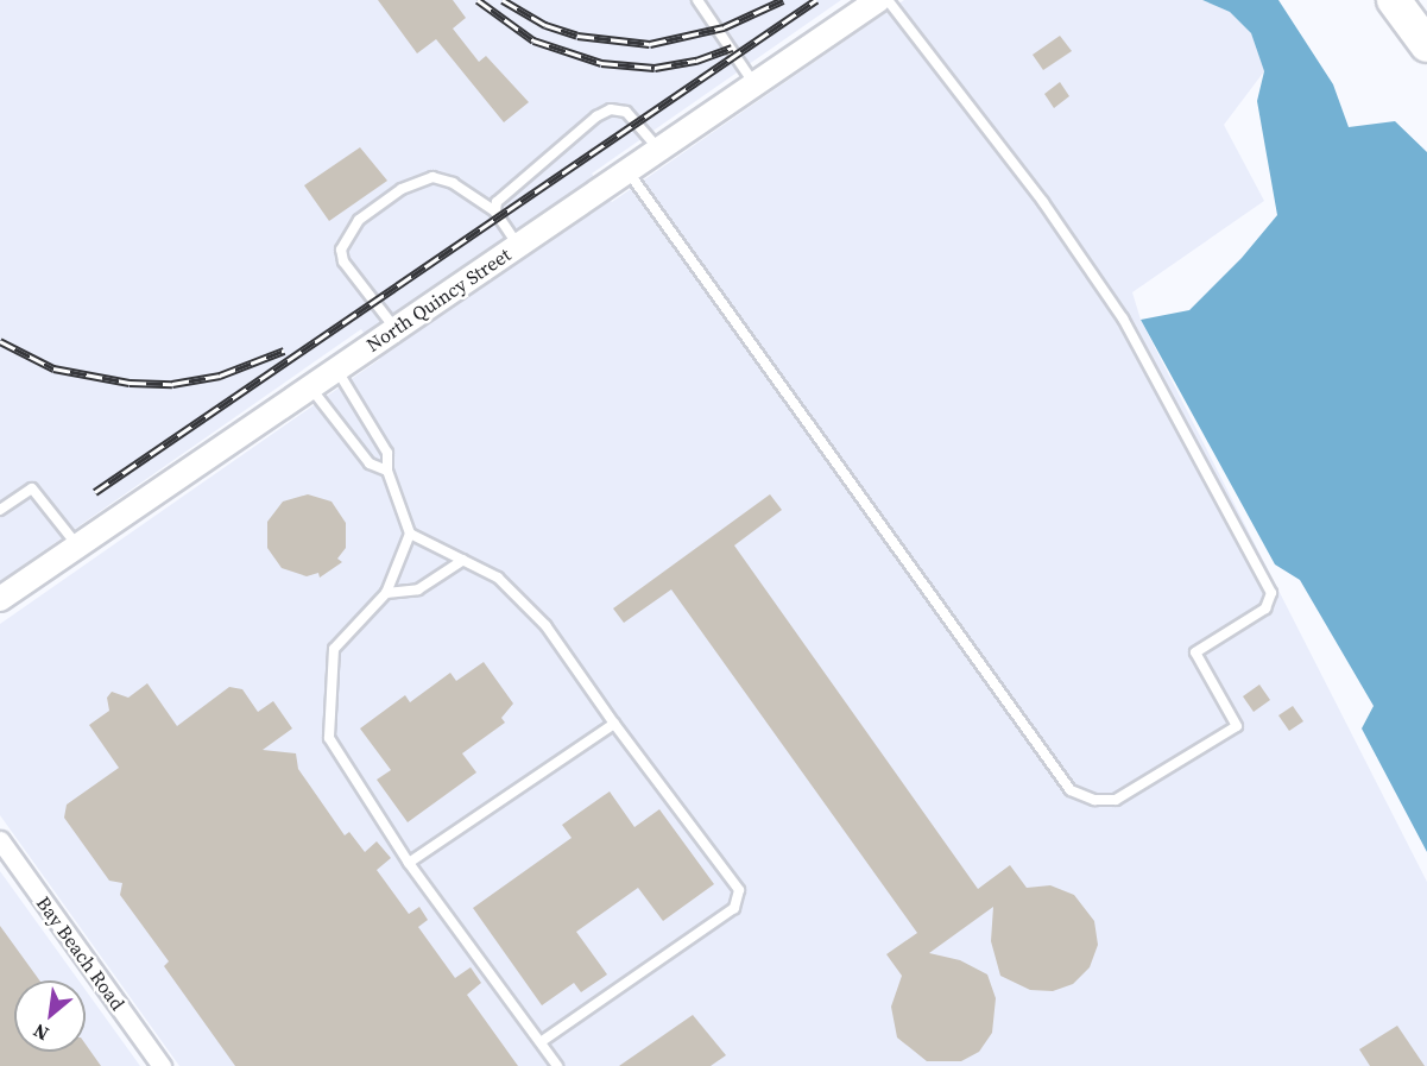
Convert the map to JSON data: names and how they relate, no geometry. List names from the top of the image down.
{
  "streets": {
    "street": ["North Quincy Street", "Bay Beach Road"]
  },
  "north": "bottom left"
}
